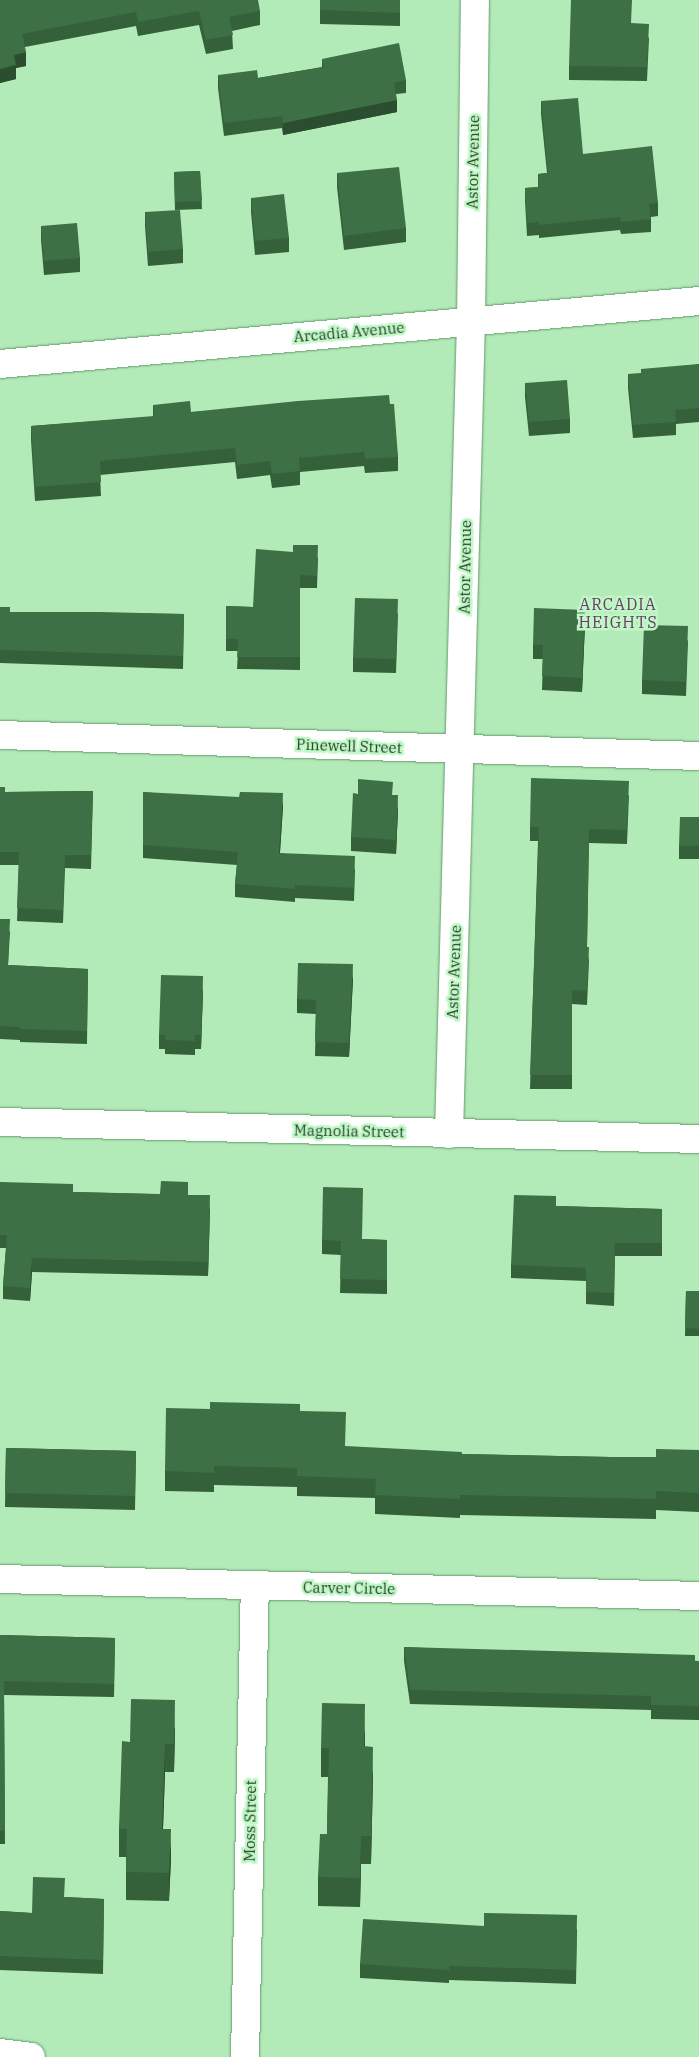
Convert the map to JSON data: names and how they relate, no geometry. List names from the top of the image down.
{
  "streets": {
    "street": [
      "Astor Avenue",
      "Arcadia Avenue",
      "Pinewell Street",
      "Magnolia Street",
      "Carver Circle",
      "Moss Street"
    ]
  },
  "crossings": [
    ["Astor Avenue", "Arcadia Avenue"],
    ["Astor Avenue", "Pinewell Street"],
    ["Astor Avenue", "Magnolia Street"],
    ["Carver Circle", "Moss Street"]
  ],
  "districts": ["ARCADIA HEIGHTS"]
}
